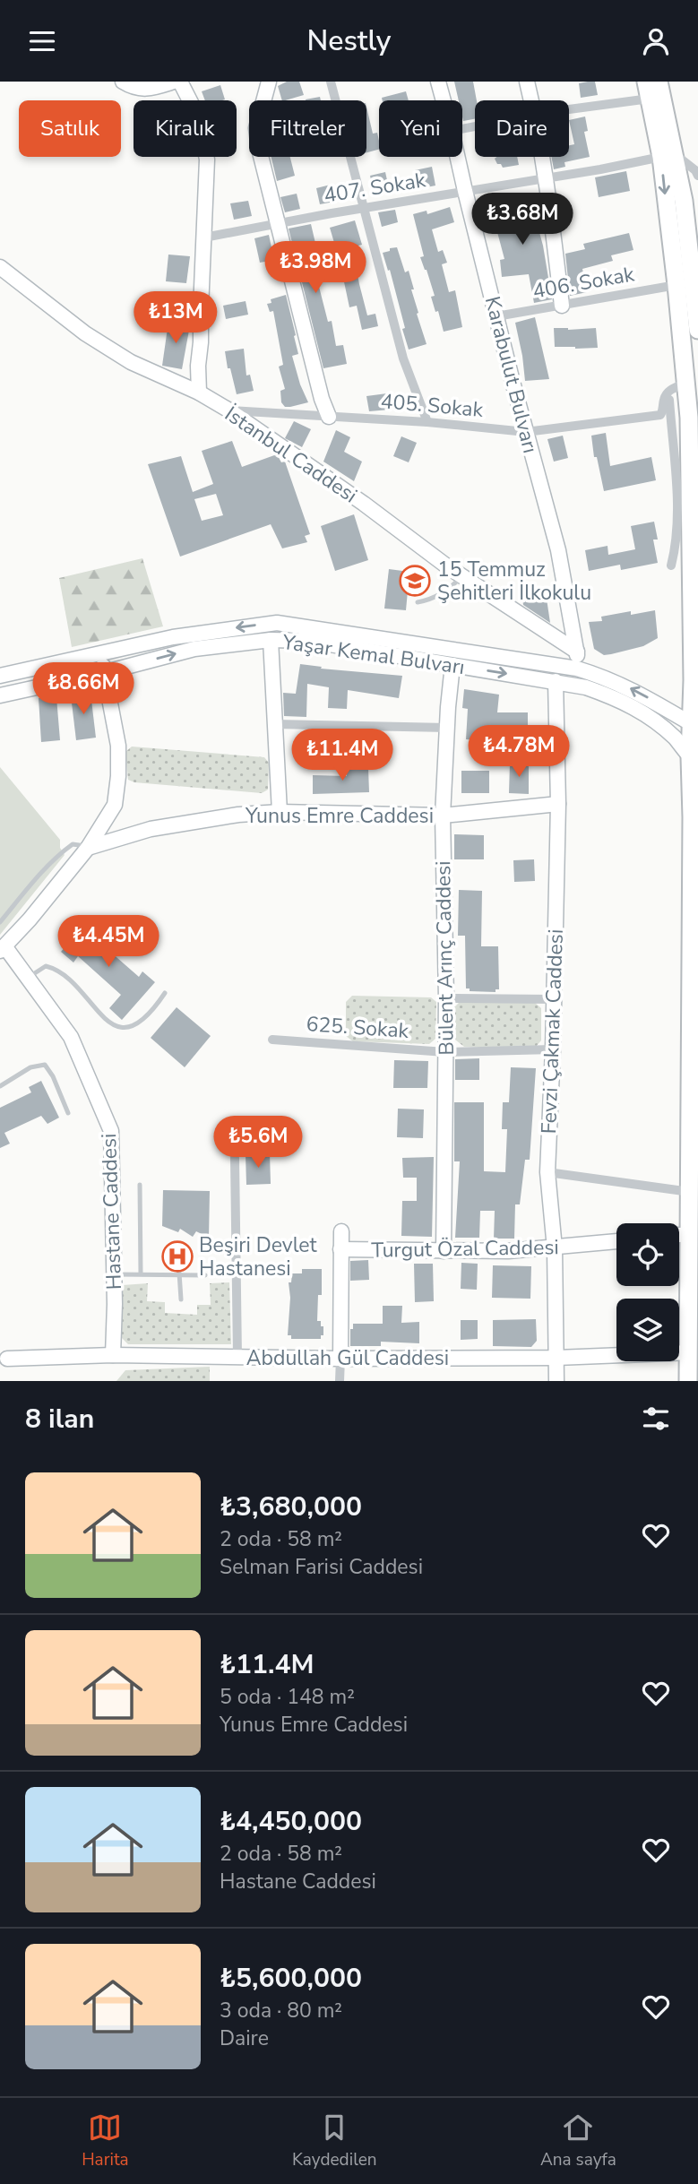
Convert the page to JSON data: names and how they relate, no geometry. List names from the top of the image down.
{
  "streets": {
    "street": [
      "407. Sokak",
      "406. Sokak",
      "Karabulut Bulvarı",
      "405. Sokak",
      "İstanbul Caddesi",
      "Yaşar Kemal Bulvarı",
      "Yunus Emre Caddesi",
      "Bülent Arınç Caddesi",
      "625. Sokak",
      "Fevzi Çakmak Caddesi",
      "Hastane Caddesi",
      "Turgut Özal Caddesi",
      "Abdullah Gül Caddesi"
    ]
  },
  "crossings": [
    ["407. Sokak", "Karabulut Bulvarı"],
    ["406. Sokak", "Karabulut Bulvarı"],
    ["Karabulut Bulvarı", "405. Sokak"],
    ["Karabulut Bulvarı", "İstanbul Caddesi"],
    ["Karabulut Bulvarı", "Yaşar Kemal Bulvarı"],
    ["405. Sokak", "İstanbul Caddesi"],
    ["Yaşar Kemal Bulvarı", "Bülent Arınç Caddesi"],
    ["Yaşar Kemal Bulvarı", "Fevzi Çakmak Caddesi"],
    ["Yunus Emre Caddesi", "Bülent Arınç Caddesi"],
    ["Yunus Emre Caddesi", "Fevzi Çakmak Caddesi"],
    ["Bülent Arınç Caddesi", "625. Sokak"],
    ["Bülent Arınç Caddesi", "Turgut Özal Caddesi"],
    ["625. Sokak", "Fevzi Çakmak Caddesi"],
    ["Fevzi Çakmak Caddesi", "Turgut Özal Caddesi"],
    ["Fevzi Çakmak Caddesi", "Abdullah Gül Caddesi"],
    ["Hastane Caddesi", "Abdullah Gül Caddesi"]
  ],
  "places": {
    "school or university": ["15 Temmuz Şehitleri İlkokulu"],
    "hospital": ["Beşiri Devlet Hastanesi"]
  },
  "page": {
    "header": "Nestly",
    "chip": [
      "Satılık",
      "Kiralık",
      "Filtreler",
      "Yeni",
      "Daire"
    ],
    "price": [
      "₺3.68M",
      "₺3.98M",
      "₺13M",
      "₺8.66M",
      "₺4.78M",
      "₺11.4M",
      "₺4.45M",
      "₺5.6M"
    ],
    "heading": "8 ilan",
    "list": [
      {
        "name": "₺3,680,000",
        "note": "2 oda · 58 m² · Selman Farisi Caddesi"
      },
      {
        "name": "₺11.4M",
        "note": "5 oda · 148 m² · Yunus Emre Caddesi"
      },
      {
        "name": "₺4,450,000",
        "note": "2 oda · 58 m² · Hastane Caddesi"
      },
      {
        "name": "₺5,600,000",
        "note": "3 oda · 80 m² · Daire"
      }
    ],
    "tabs": ["Harita", "Kaydedilen", "Ana sayfa"]
  }
}
